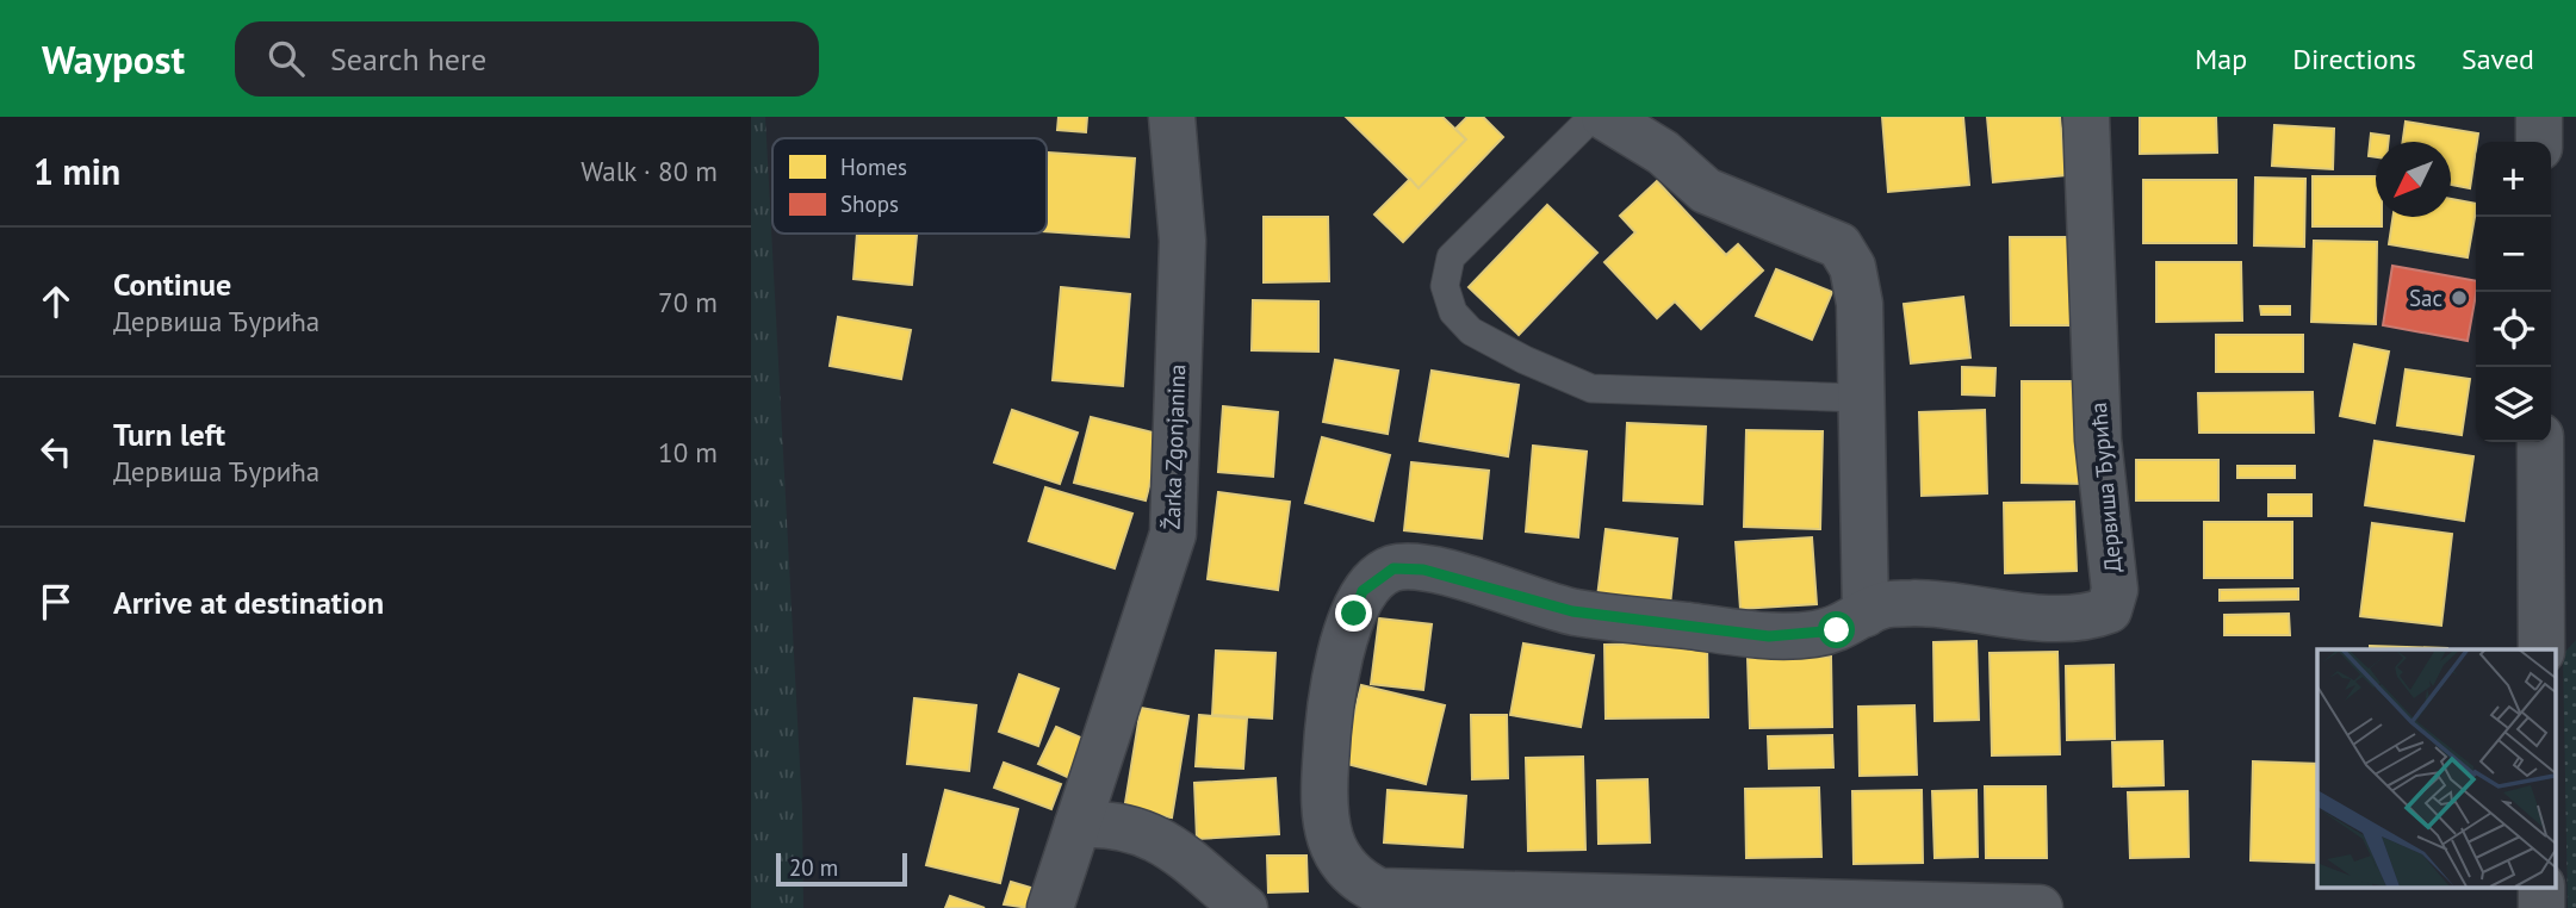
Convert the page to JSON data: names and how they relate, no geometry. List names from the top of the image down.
{
  "streets": {
    "street": ["Žarka Zgonjanina", "Дервиша Ђурића"]
  },
  "places": ["Sac"],
  "legend": ["Homes", "Shops"],
  "scale_bar": "20 m",
  "north": "bottom left",
  "page": {
    "header": "Waypost",
    "search": "Search here",
    "nav": ["Map", "Directions", "Saved"],
    "heading": ["1 min", "Walk · 80 m"],
    "map_buttons": ["+", "−"],
    "list": [
      ["Continue", "Дервиша Ђурића", "70 m"],
      ["Turn left", "Дервиша Ђурића", "10 m"],
      "Arrive at destination"
    ],
    "scale": "20 m"
  }
}
